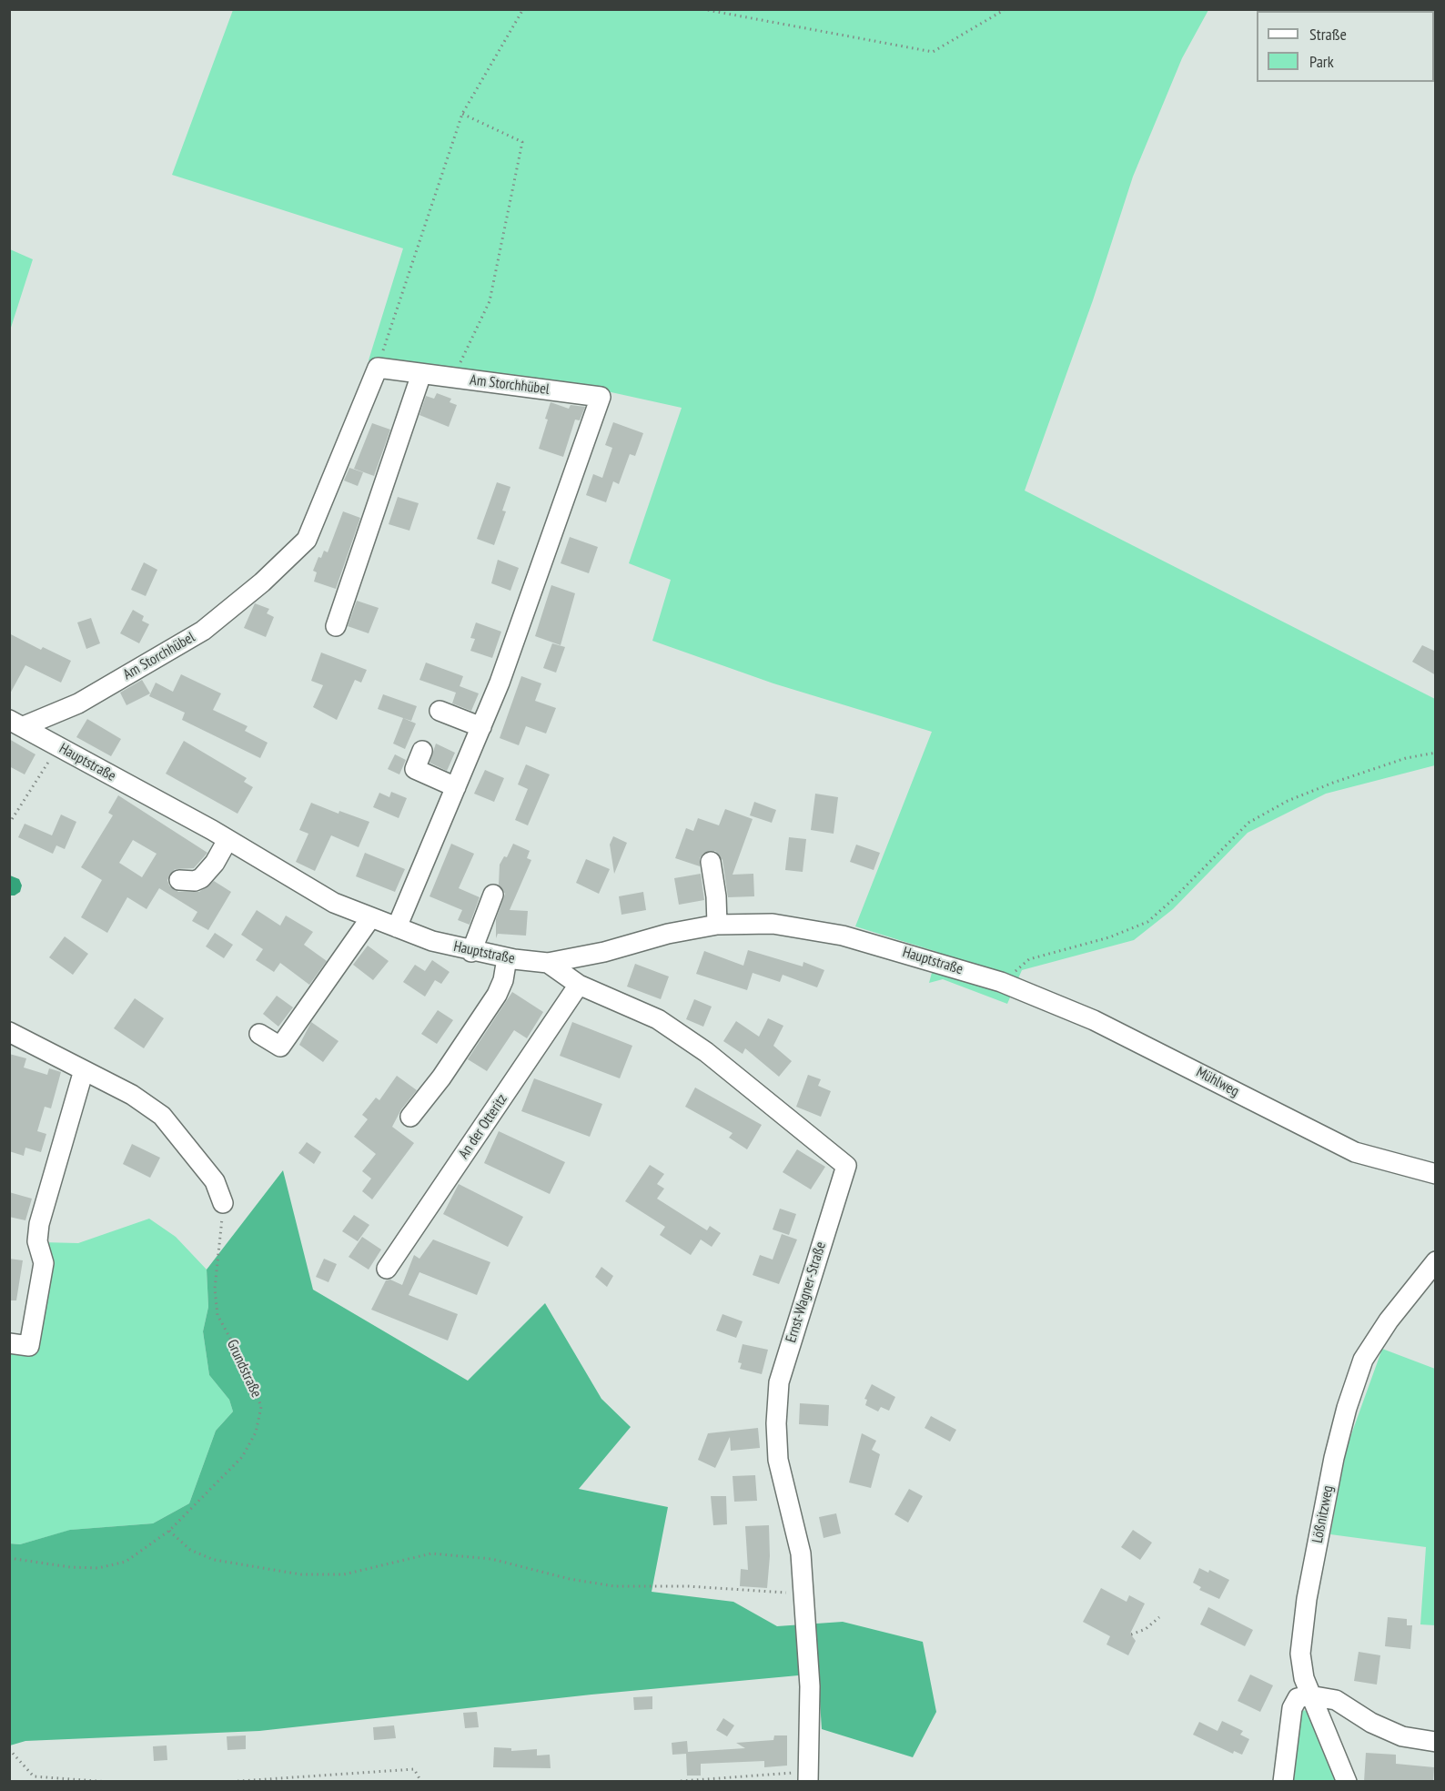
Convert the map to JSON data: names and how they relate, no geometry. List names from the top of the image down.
{
  "streets": {
    "street": [
      "Am Storchhübel",
      "Hauptstraße",
      "Mühlweg",
      "An der Otteritz",
      "Ernst-Wagner-Straße",
      "Lößnitzweg"
    ],
    "path": ["Grundstraße"]
  },
  "crossings": [
    ["Am Storchhübel", "Hauptstraße"],
    ["Hauptstraße", "Mühlweg"],
    ["Hauptstraße", "Ernst-Wagner-Straße"],
    ["An der Otteritz", "Ernst-Wagner-Straße"]
  ],
  "legend": ["Straße", "Park"]
}
